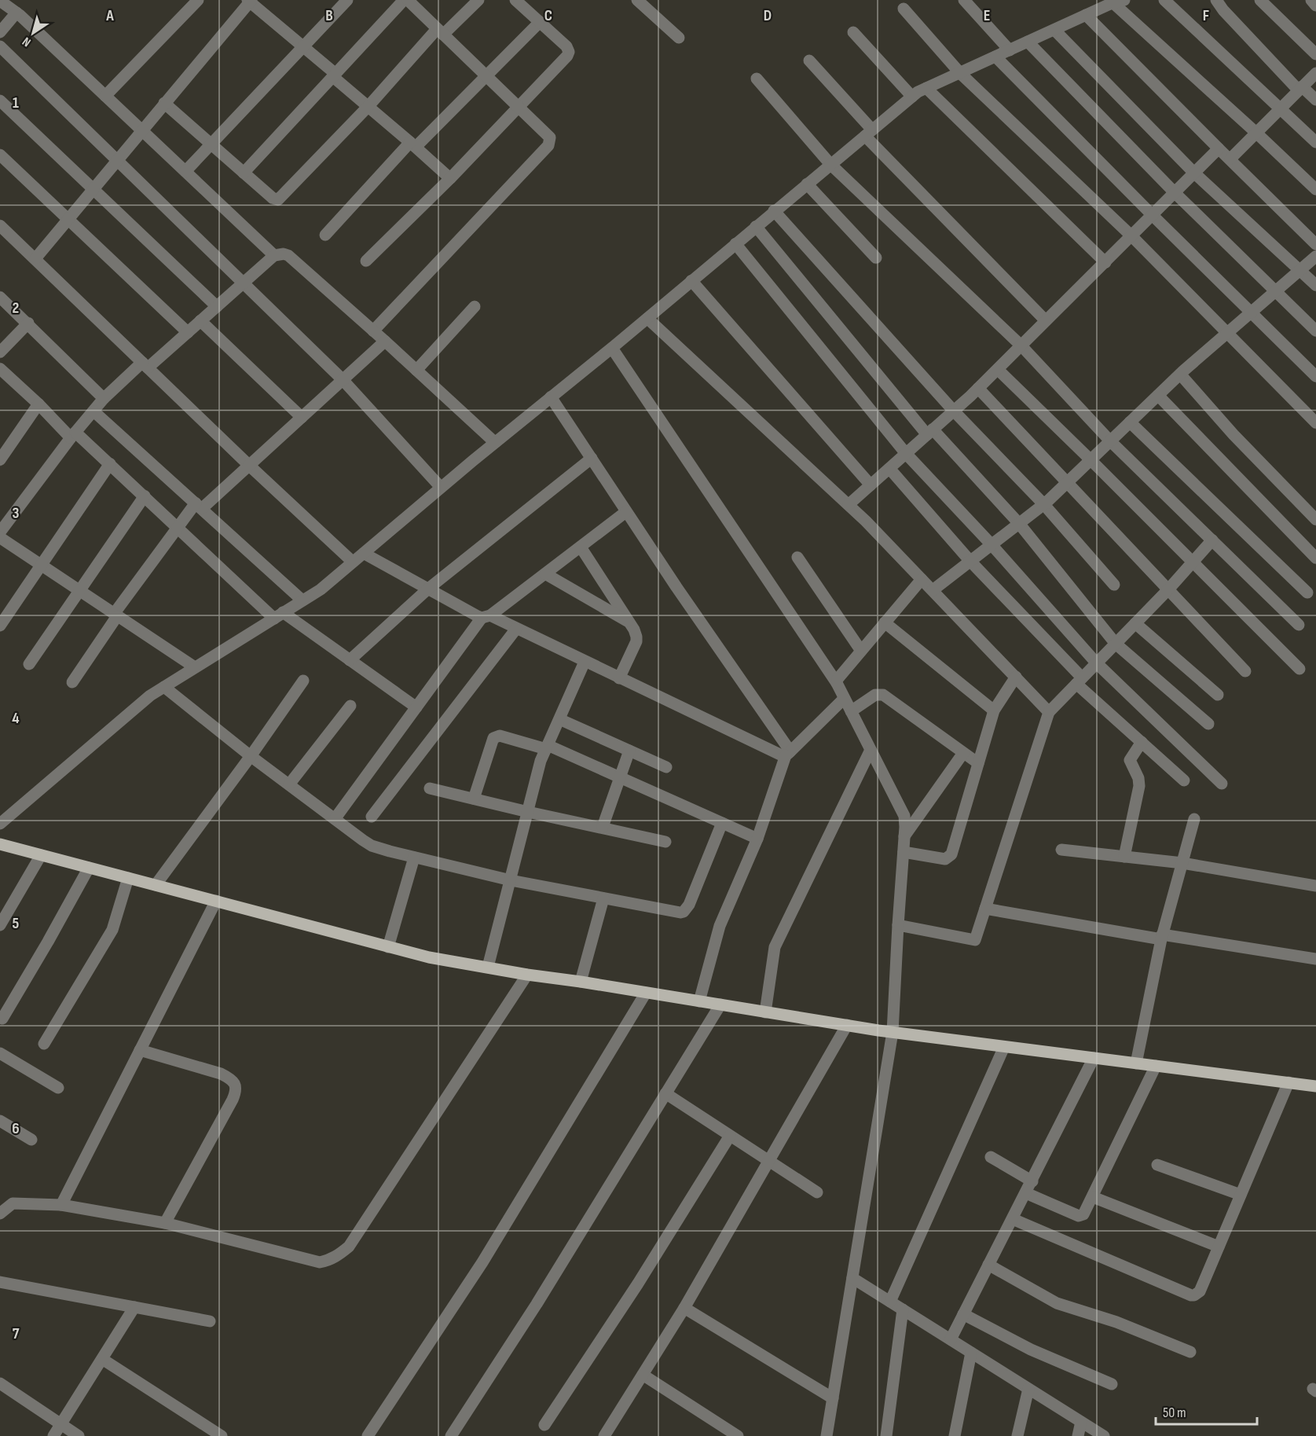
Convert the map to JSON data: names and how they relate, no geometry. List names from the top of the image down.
{
  "scale_bar": "50 m",
  "north": "bottom left",
  "grid": {
    "columns": [
      "A",
      "B",
      "C",
      "D",
      "E",
      "F"
    ],
    "rows": [
      "1",
      "2",
      "3",
      "4",
      "5",
      "6",
      "7"
    ]
  }
}
